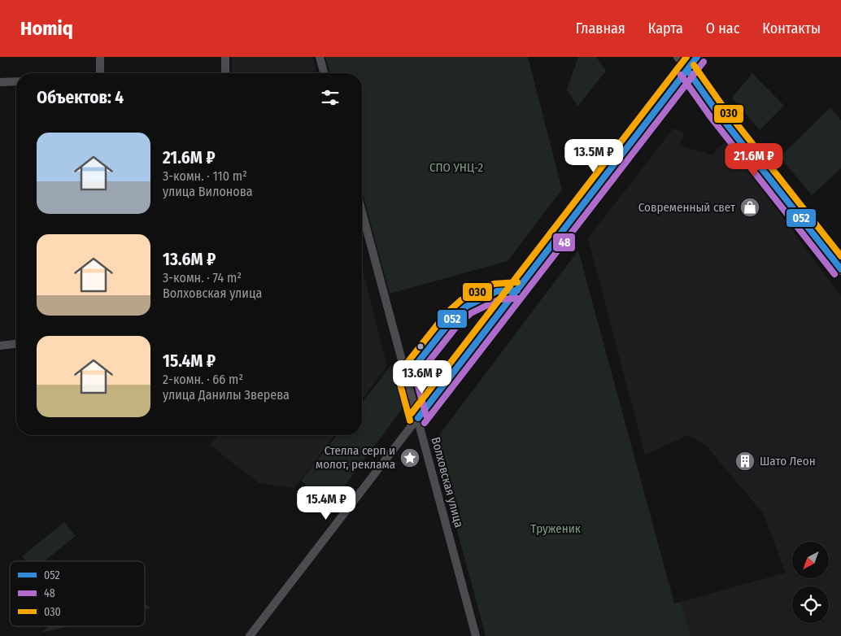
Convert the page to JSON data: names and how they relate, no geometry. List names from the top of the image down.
{
  "streets": {
    "street": ["Волховская улица"]
  },
  "parks": ["СПО УНЦ-2", "Труженик"],
  "places": {
    "shop": ["Современный свет"],
    "place": ["Стелла серп и молот, реклама"],
    "building": ["Шато Леон"]
  },
  "lines": ["transit line 052", "transit line 030", "transit line 48"],
  "legend": ["052", "48", "030"],
  "north": "bottom left",
  "page": {
    "header": "Homiq",
    "nav": [
      "Главная",
      "Карта",
      "О нас",
      "Контакты"
    ],
    "heading": "Объектов: 4",
    "list": [
      {
        "name": "21.6M ₽",
        "note": "3-комн. · 110 m² · улица Вилонова"
      },
      {
        "name": "13.6M ₽",
        "note": "3-комн. · 74 m² · Волховская улица"
      },
      {
        "name": "15.4M ₽",
        "note": "2-комн. · 66 m² · улица Данилы Зверева"
      }
    ],
    "price": [
      "13.5M ₽",
      "21.6M ₽",
      "13.6M ₽",
      "15.4M ₽"
    ]
  }
}
